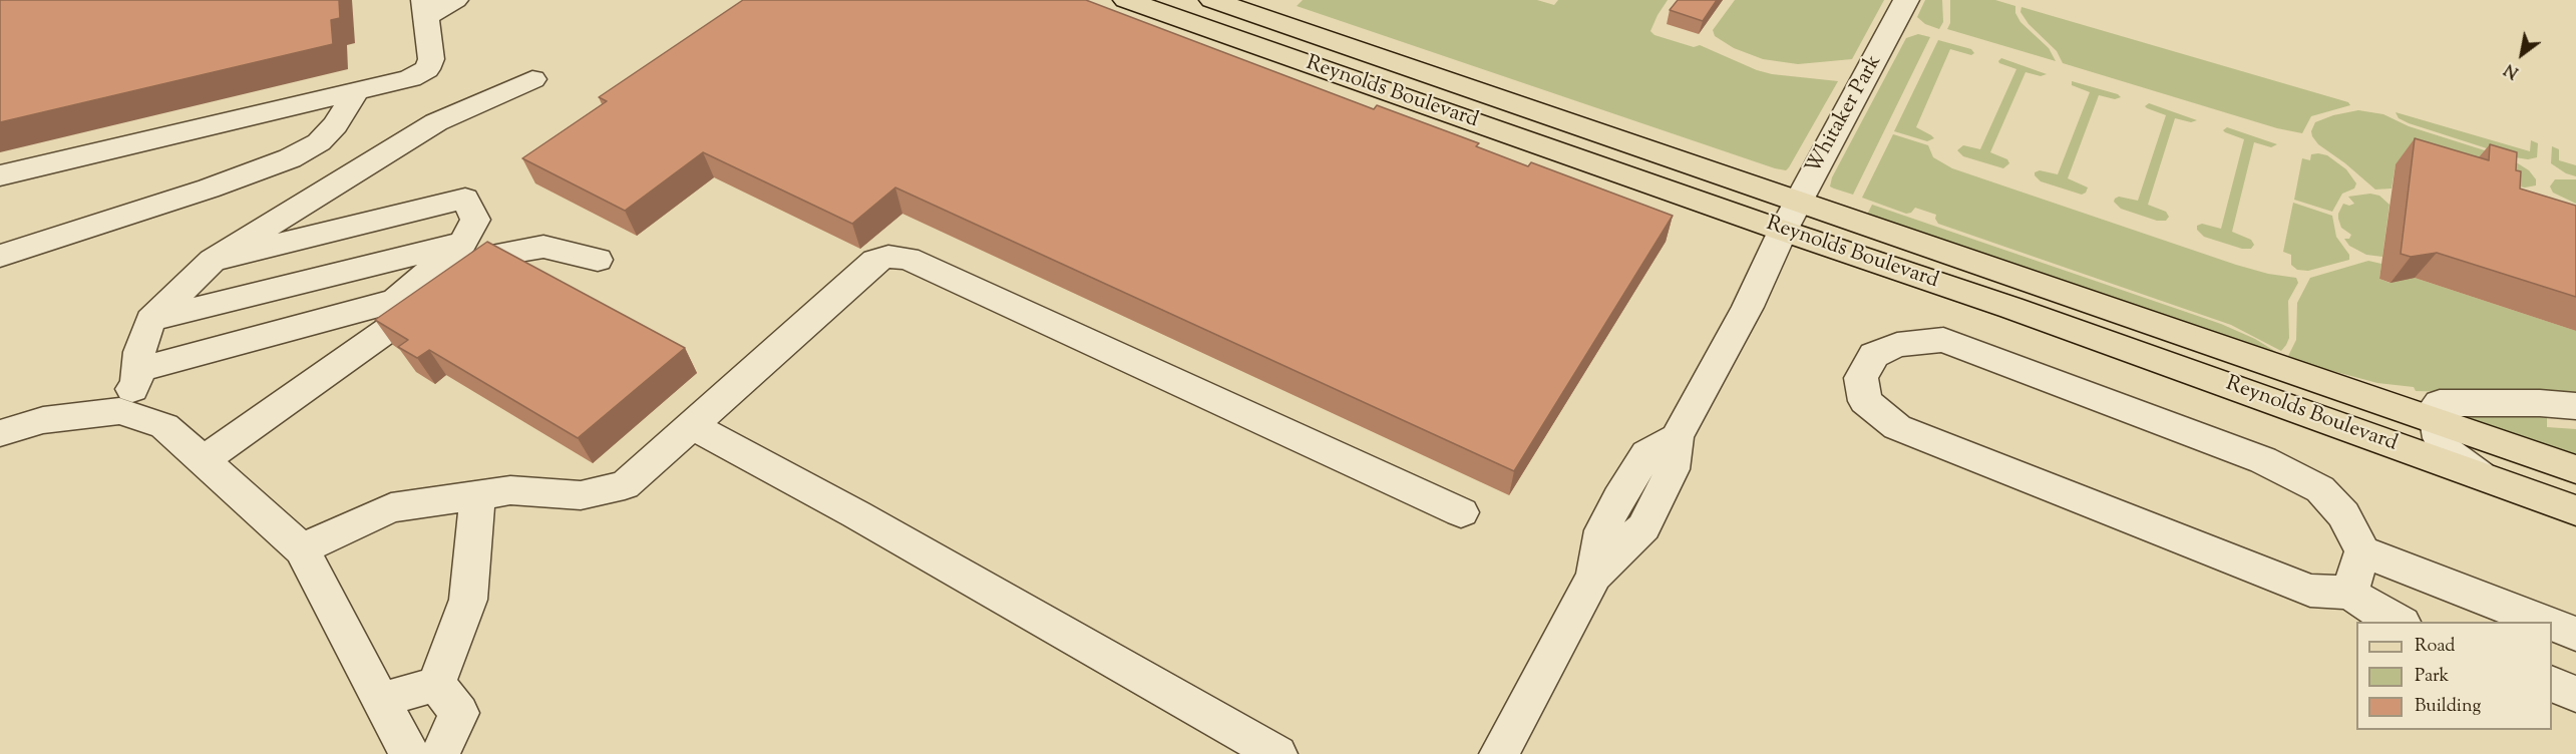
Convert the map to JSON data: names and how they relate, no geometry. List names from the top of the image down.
{
  "streets": {
    "main road": ["Reynolds Boulevard"],
    "lane": ["Whitaker Park"]
  },
  "crossings": [
    ["Reynolds Boulevard", "Whitaker Park"]
  ],
  "legend": ["Road", "Park", "Building"],
  "north": "bottom left"
}
